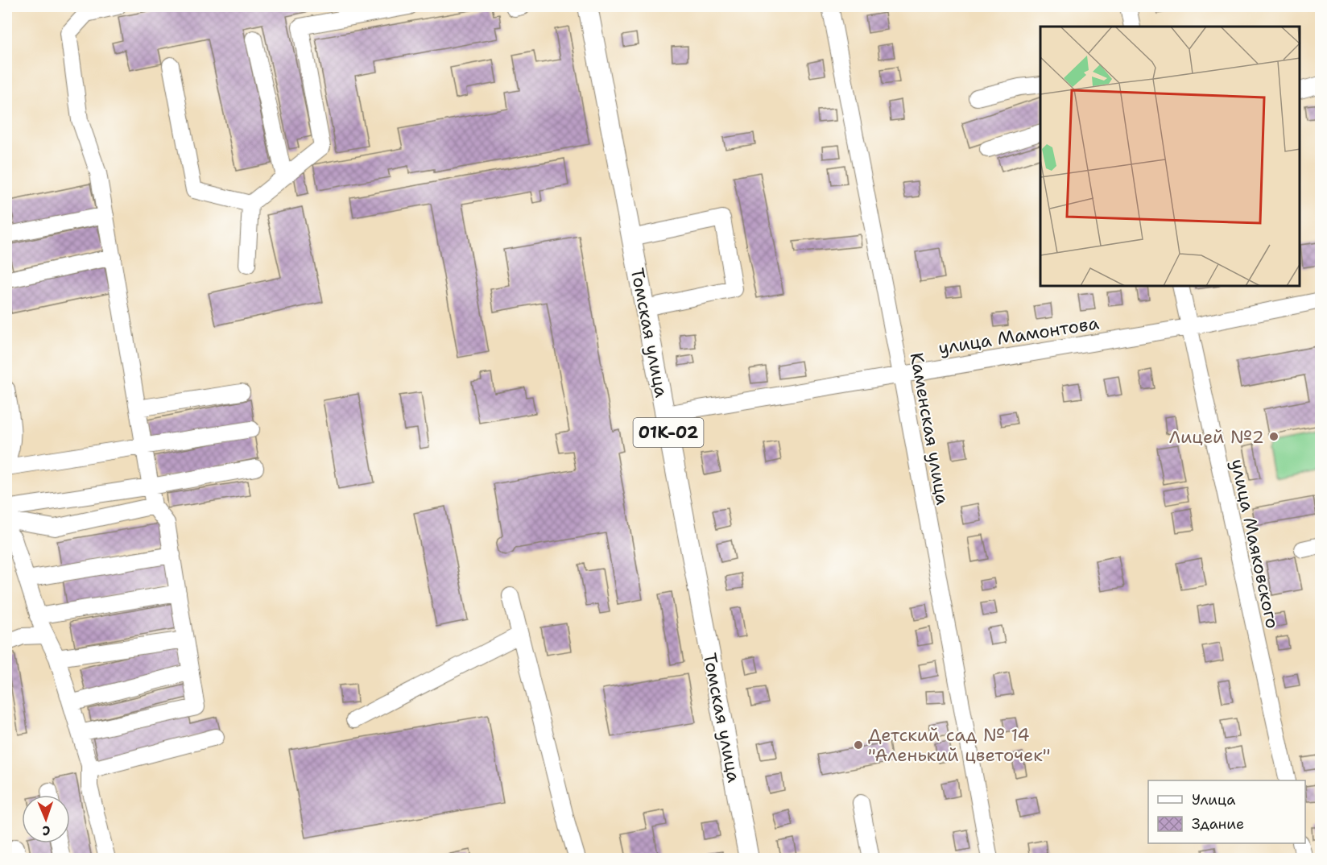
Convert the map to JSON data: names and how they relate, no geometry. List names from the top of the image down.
{
  "streets": {
    "main road": ["Томская улица", "01К-02"],
    "street": ["улица Мамонтова", "Каменская улица", "улица Маяковского"]
  },
  "crossings": [
    ["Томская улица", "улица Мамонтова"],
    ["улица Мамонтова", "Каменская улица"],
    ["улица Мамонтова", "улица Маяковского"]
  ],
  "places": ["Лицей №2", "Детский сад № 14 \"Аленький цветочек\""],
  "legend": ["Улица", "Здание"],
  "north": "bottom"
}
